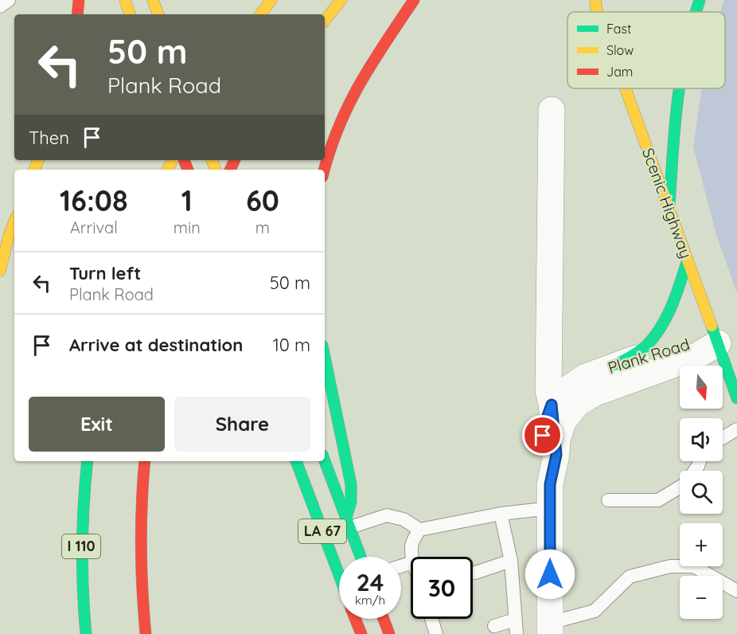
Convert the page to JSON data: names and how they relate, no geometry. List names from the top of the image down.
{
  "streets": {
    "main road": ["Scenic Highway", "LA 67", "I 110"],
    "street": ["Plank Road"]
  },
  "crossings": [
    ["Scenic Highway", "Plank Road"]
  ],
  "legend": ["Fast", "Slow", "Jam"],
  "north": "bottom",
  "page": {
    "turn": ["50 m", "Plank Road"],
    "then": "Then",
    "eta": [
      "16:08",
      "Arrival",
      "1",
      "min",
      "60",
      "m"
    ],
    "list": [
      {
        "name": "Turn left",
        "note": "Plank Road",
        "value": "50 m"
      },
      {
        "name": "Arrive at destination",
        "value": "10 m"
      }
    ],
    "map_buttons": ["+", "−"],
    "buttons": ["Exit", "Share"],
    "speed": "24 km/h",
    "limit": "30"
  }
}
